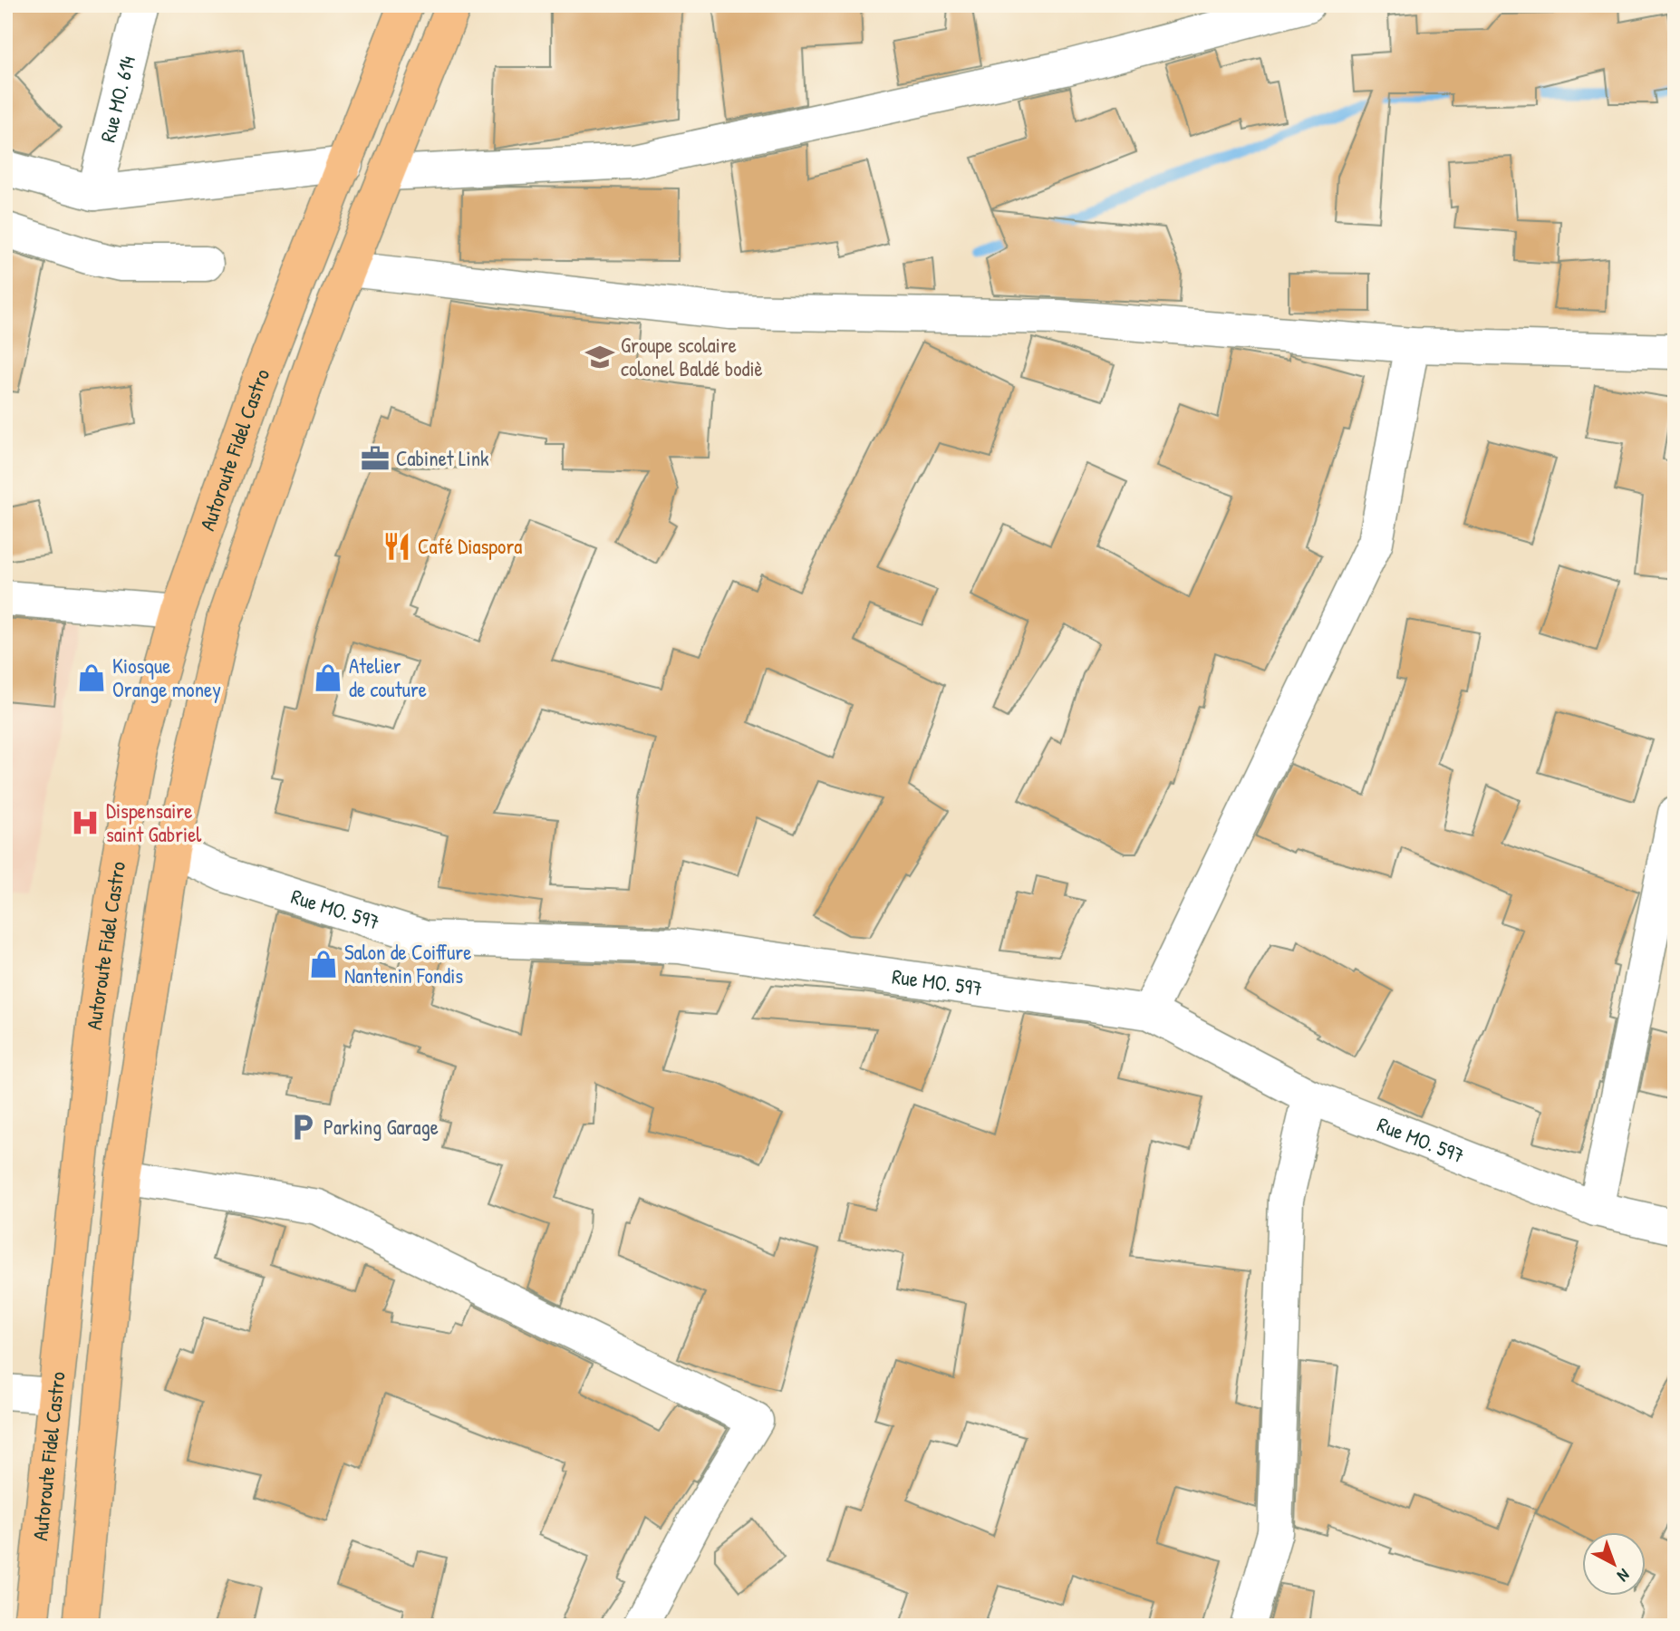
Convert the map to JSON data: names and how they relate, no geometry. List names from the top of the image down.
{
  "streets": {
    "highway": ["Autoroute Fidel Castro"],
    "street": ["Rue MO. 614", "Rue MO. 597"]
  },
  "crossings": [
    ["Autoroute Fidel Castro", "Rue MO. 597"]
  ],
  "places": {
    "school or university": ["Groupe scolaire colonel Baldé bodiè"],
    "office": ["Cabinet Link"],
    "restaurant": ["Café Diaspora"],
    "shop": ["Kiosque Orange money", "Atelier de couture", "Salon de Coiffure Nantenin Fondis"],
    "hospital": ["Dispensaire saint Gabriel"],
    "parking": ["Parking Garage"]
  },
  "north": "bottom right"
}
